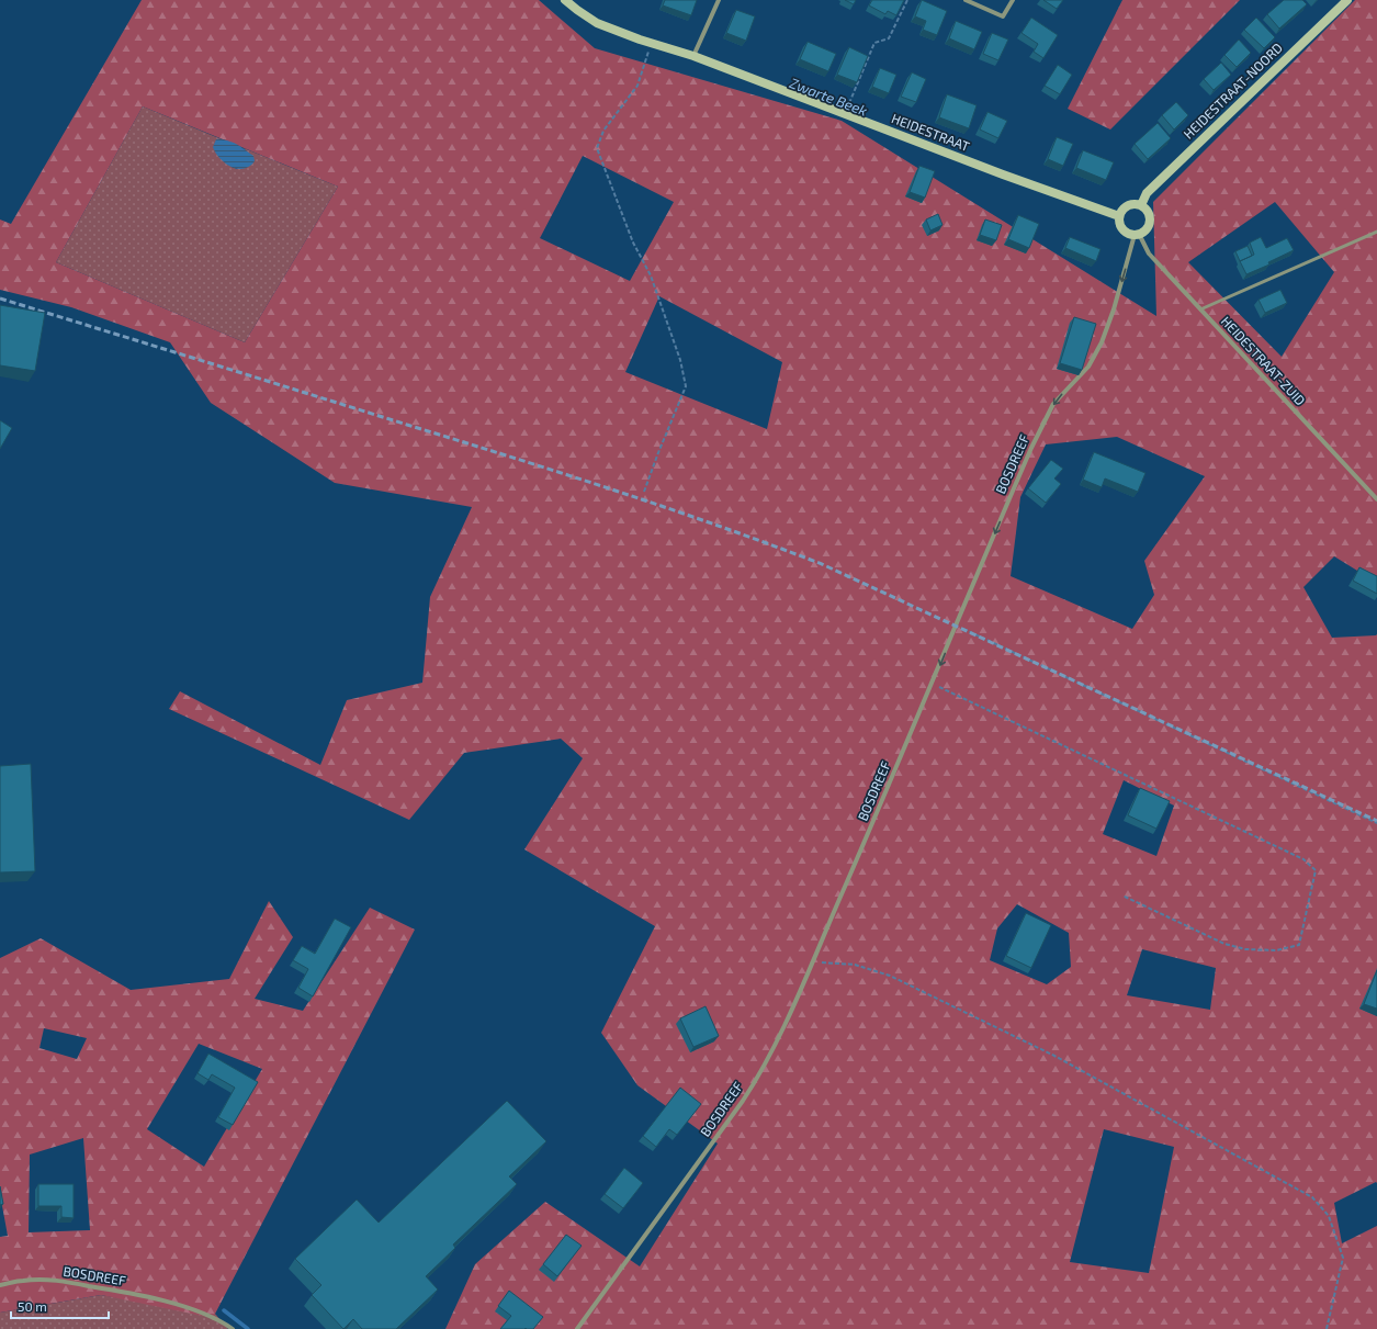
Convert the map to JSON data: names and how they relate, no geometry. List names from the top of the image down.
{
  "streets": {
    "street": [
      "HEIDESTRAAT-NOORD",
      "HEIDESTRAAT",
      "HEIDESTRAAT-ZUID",
      "BOSDREEF"
    ]
  },
  "crossings": [
    ["HEIDESTRAAT-NOORD", "HEIDESTRAAT"],
    ["HEIDESTRAAT-NOORD", "HEIDESTRAAT-ZUID"],
    ["HEIDESTRAAT-NOORD", "BOSDREEF"],
    ["HEIDESTRAAT", "HEIDESTRAAT-ZUID"],
    ["HEIDESTRAAT", "BOSDREEF"],
    ["HEIDESTRAAT-ZUID", "BOSDREEF"]
  ],
  "water": ["Zwarte Beek"],
  "scale_bar": "50 m"
}
